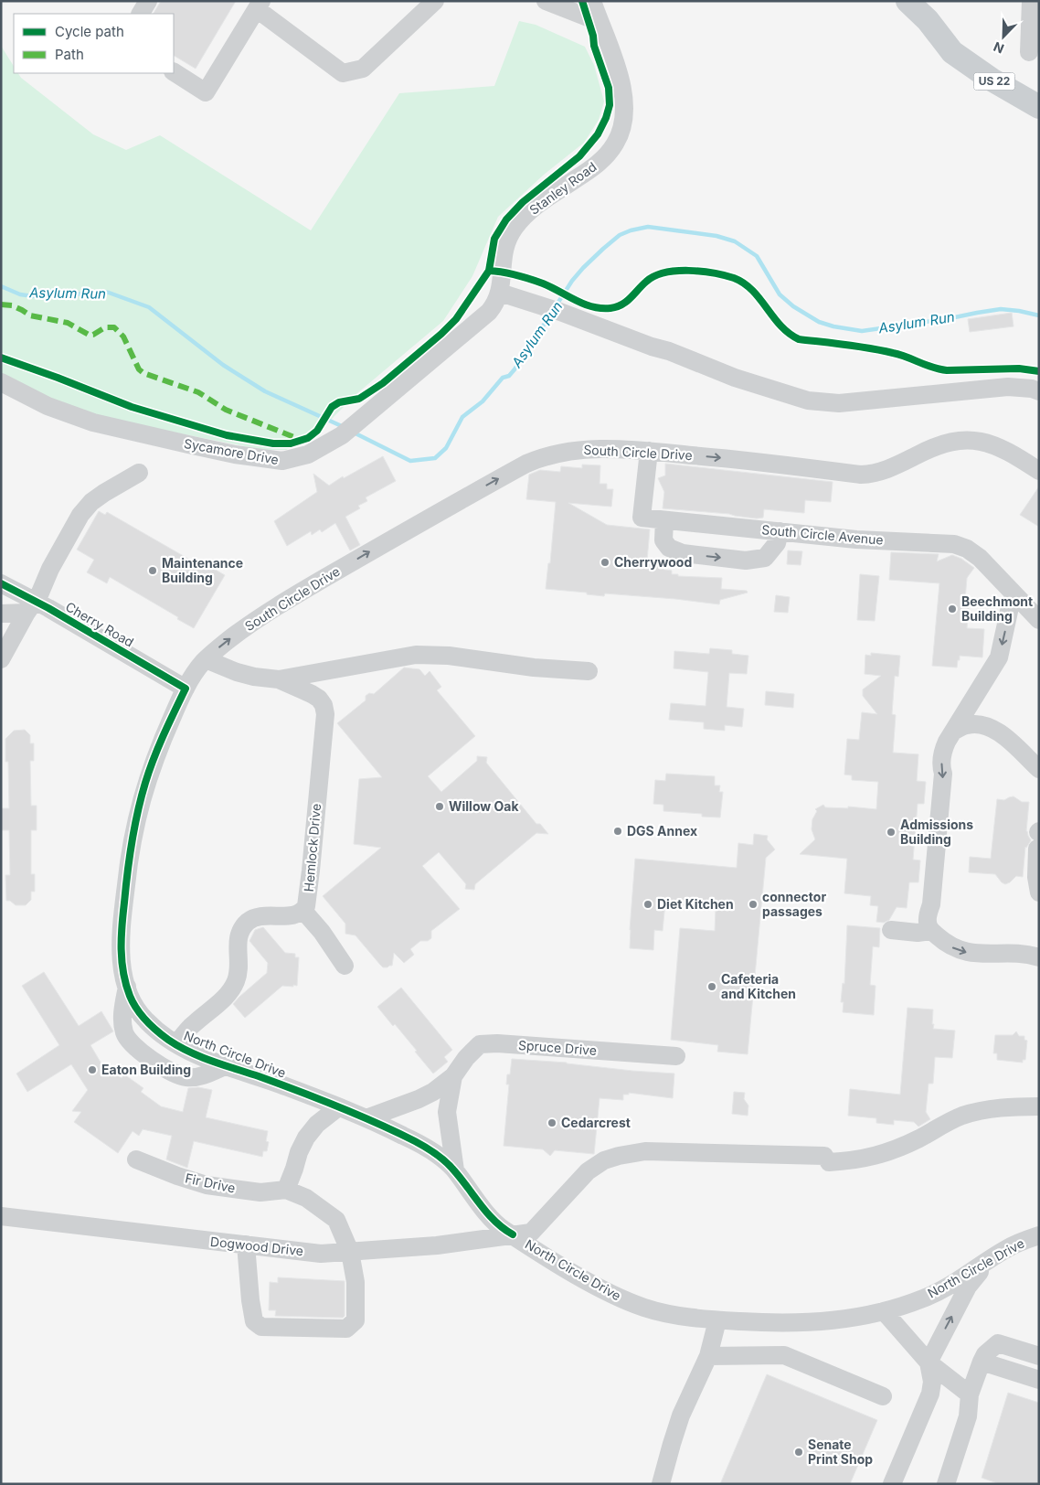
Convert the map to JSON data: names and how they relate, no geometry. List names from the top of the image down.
{
  "streets": {
    "main road": ["US 22"],
    "street": [
      "Stanley Road",
      "Sycamore Drive",
      "South Circle Drive",
      "South Circle Avenue",
      "Cherry Road",
      "Hemlock Drive",
      "Spruce Drive",
      "North Circle Drive",
      "Fir Drive",
      "Dogwood Drive"
    ]
  },
  "crossings": [
    ["Stanley Road", "Sycamore Drive"],
    ["South Circle Drive", "South Circle Avenue"],
    ["South Circle Drive", "Cherry Road"],
    ["South Circle Drive", "Hemlock Drive"],
    ["South Circle Drive", "North Circle Drive"],
    ["Cherry Road", "North Circle Drive"],
    ["Spruce Drive", "North Circle Drive"],
    ["North Circle Drive", "Dogwood Drive"],
    ["Fir Drive", "Dogwood Drive"]
  ],
  "water": ["Asylum Run"],
  "places": [
    "Cherrywood",
    "Maintenance Building",
    "Beechmont Building",
    "Willow Oak",
    "DGS Annex",
    "Admissions Building",
    "Diet Kitchen",
    "connector passages",
    "Cafeteria and Kitchen",
    "Eaton Building",
    "Cedarcrest",
    "Senate Print Shop"
  ],
  "legend": ["Cycle path", "Path"],
  "north": "bottom left"
}
